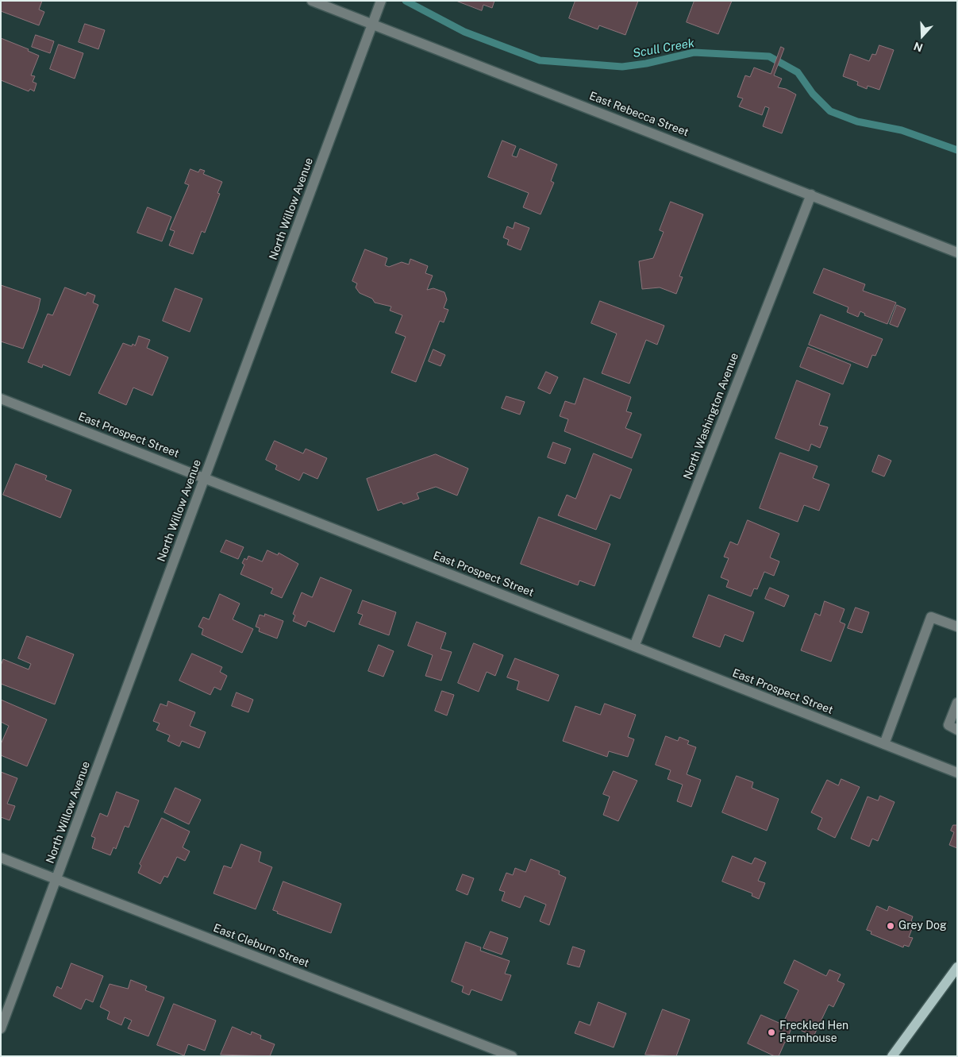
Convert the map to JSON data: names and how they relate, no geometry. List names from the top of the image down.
{
  "streets": {
    "street": [
      "East Rebecca Street",
      "North Willow Avenue",
      "North Washington Avenue",
      "East Prospect Street",
      "East Cleburn Street"
    ]
  },
  "crossings": [
    ["East Rebecca Street", "North Willow Avenue"],
    ["East Rebecca Street", "North Washington Avenue"],
    ["North Willow Avenue", "East Prospect Street"],
    ["North Willow Avenue", "East Cleburn Street"],
    ["North Washington Avenue", "East Prospect Street"]
  ],
  "water": ["Scull Creek"],
  "places": ["Grey Dog", "Freckled Hen Farmhouse"],
  "north": "bottom"
}
